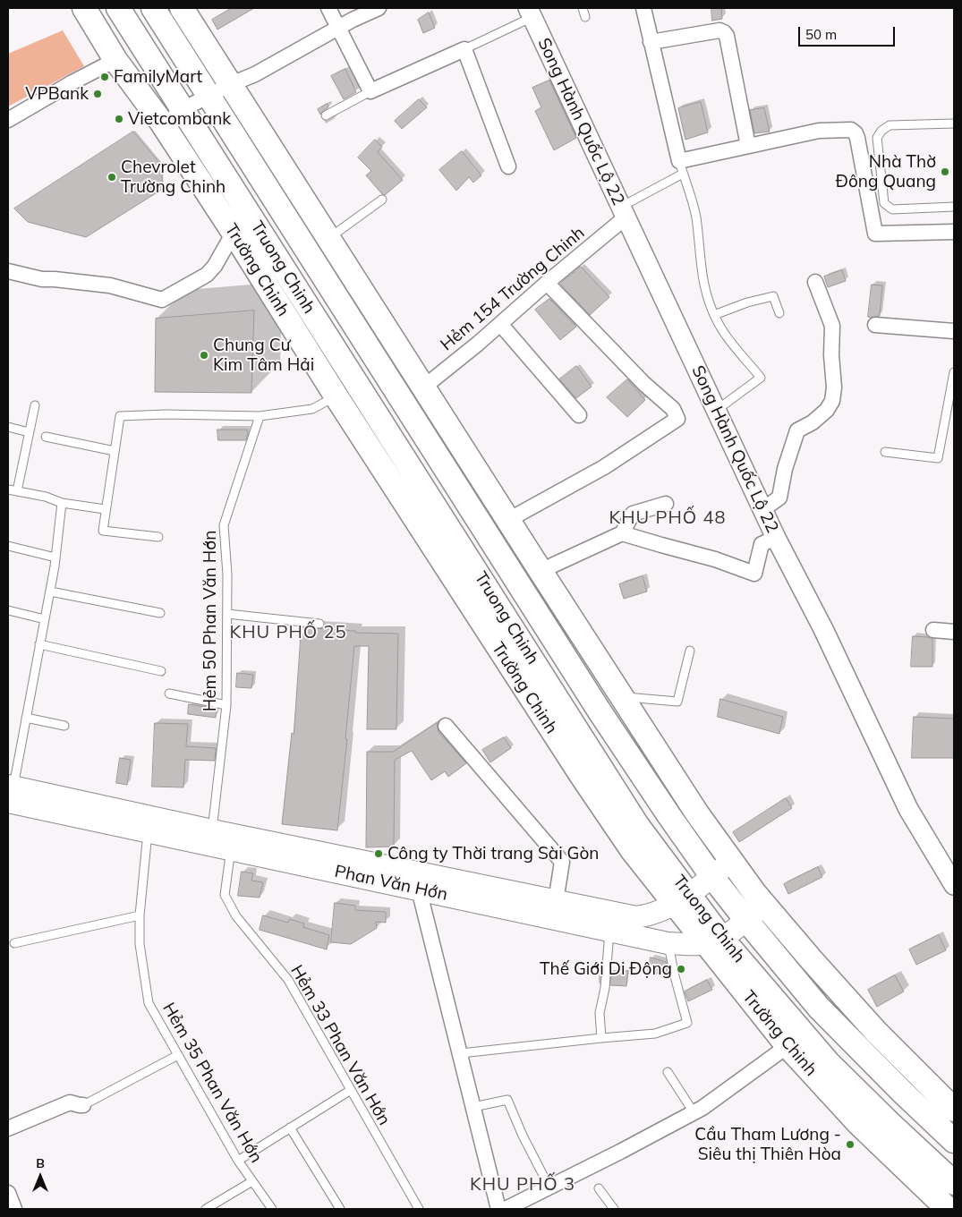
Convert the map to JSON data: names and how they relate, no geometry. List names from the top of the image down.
{
  "streets": {
    "main road": ["Truong Chinh", "Trường Chinh", "Phan Văn Hớn"],
    "street": ["Song Hành Quốc Lộ 22", "Hẻm 154 Trường Chinh"],
    "lane": ["Hẻm 50 Phan Văn Hớn", "Hẻm 33 Phan Văn Hớn", "Hẻm 35 Phan Văn Hớn"]
  },
  "crossings": [
    ["Song Hành Quốc Lộ 22", "Hẻm 154 Trường Chinh"],
    ["Truong Chinh", "Trường Chinh"],
    ["Truong Chinh", "Phan Văn Hớn"],
    ["Trường Chinh", "Phan Văn Hớn"],
    ["Hẻm 50 Phan Văn Hớn", "Phan Văn Hớn"],
    ["Phan Văn Hớn", "Hẻm 33 Phan Văn Hớn"],
    ["Phan Văn Hớn", "Hẻm 35 Phan Văn Hớn"]
  ],
  "districts": ["KHU PHỐ 48", "KHU PHỐ 25", "KHU PHỐ 3"],
  "places": [
    "FamilyMart",
    "VPBank",
    "Vietcombank",
    "Nhà Thờ Đông Quang",
    "Chevrolet Trường Chinh",
    "Chung Cư Kim Tâm Hải",
    "Công ty Thời trang Sài Gòn",
    "Thế Giới Di Động",
    "Cầu Tham Lương - Siêu thị Thiên Hòa"
  ],
  "scale_bar": "50 m",
  "north": "top"
}
